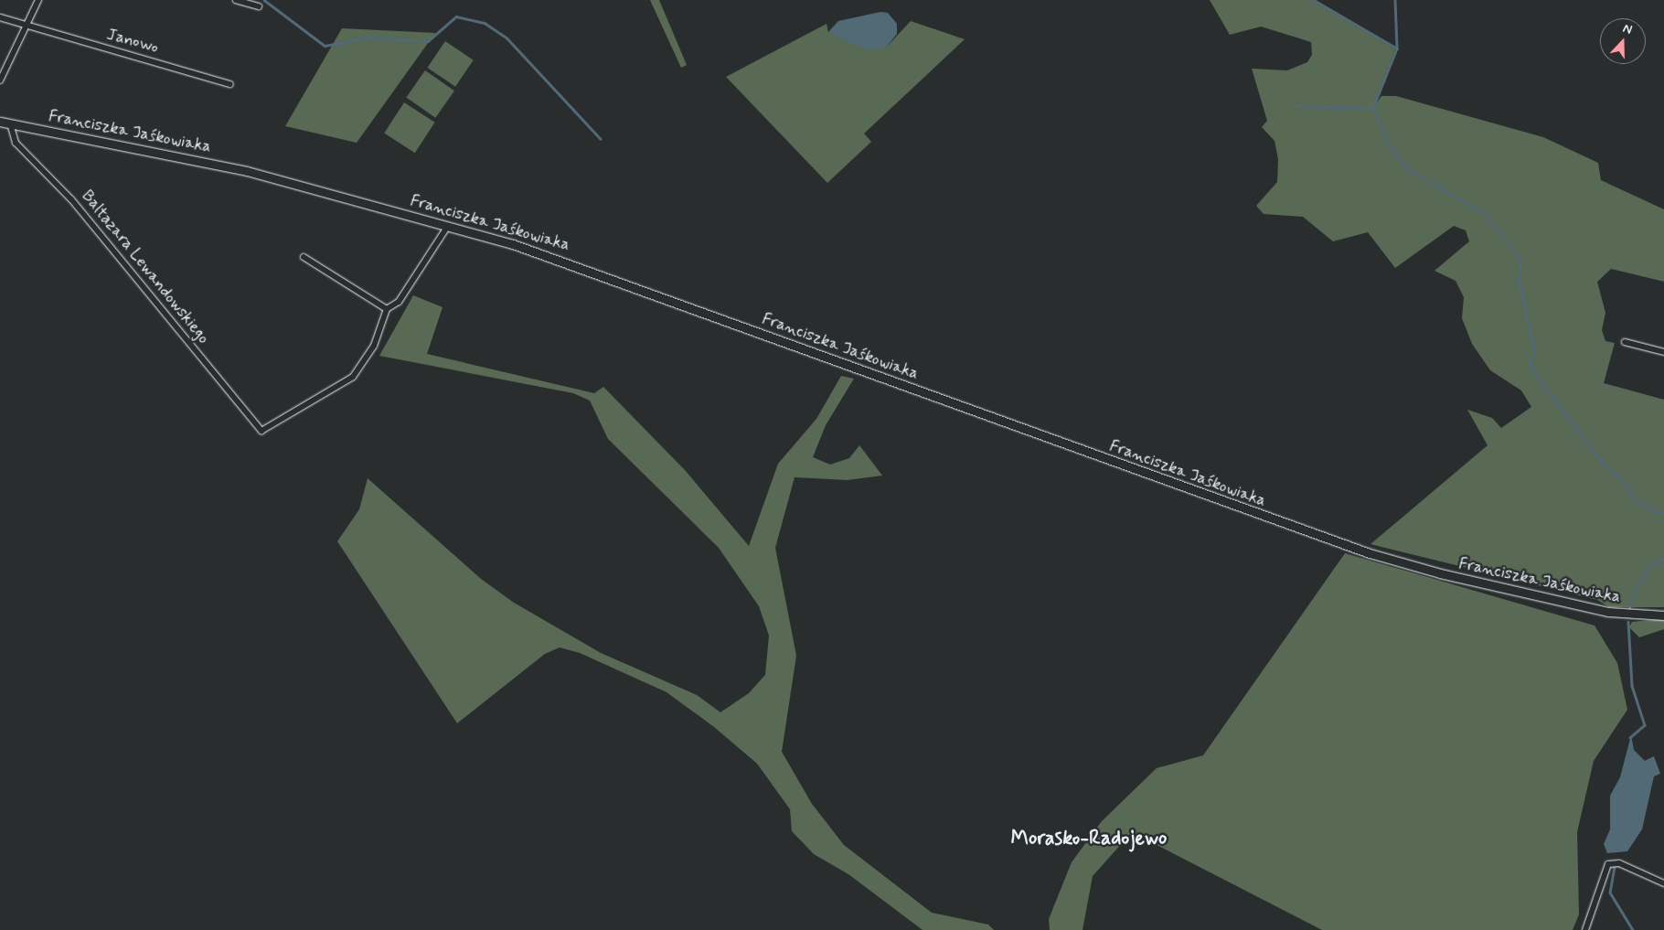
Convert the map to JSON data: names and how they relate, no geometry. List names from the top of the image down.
{
  "streets": {
    "street": ["Janowo", "Franciszka Jaśkowiaka", "Baltazara Lewandowskiego"]
  },
  "crossings": [
    ["Franciszka Jaśkowiaka", "Baltazara Lewandowskiego"]
  ],
  "districts": ["Morasko-Radojewo"],
  "north": "top"
}
